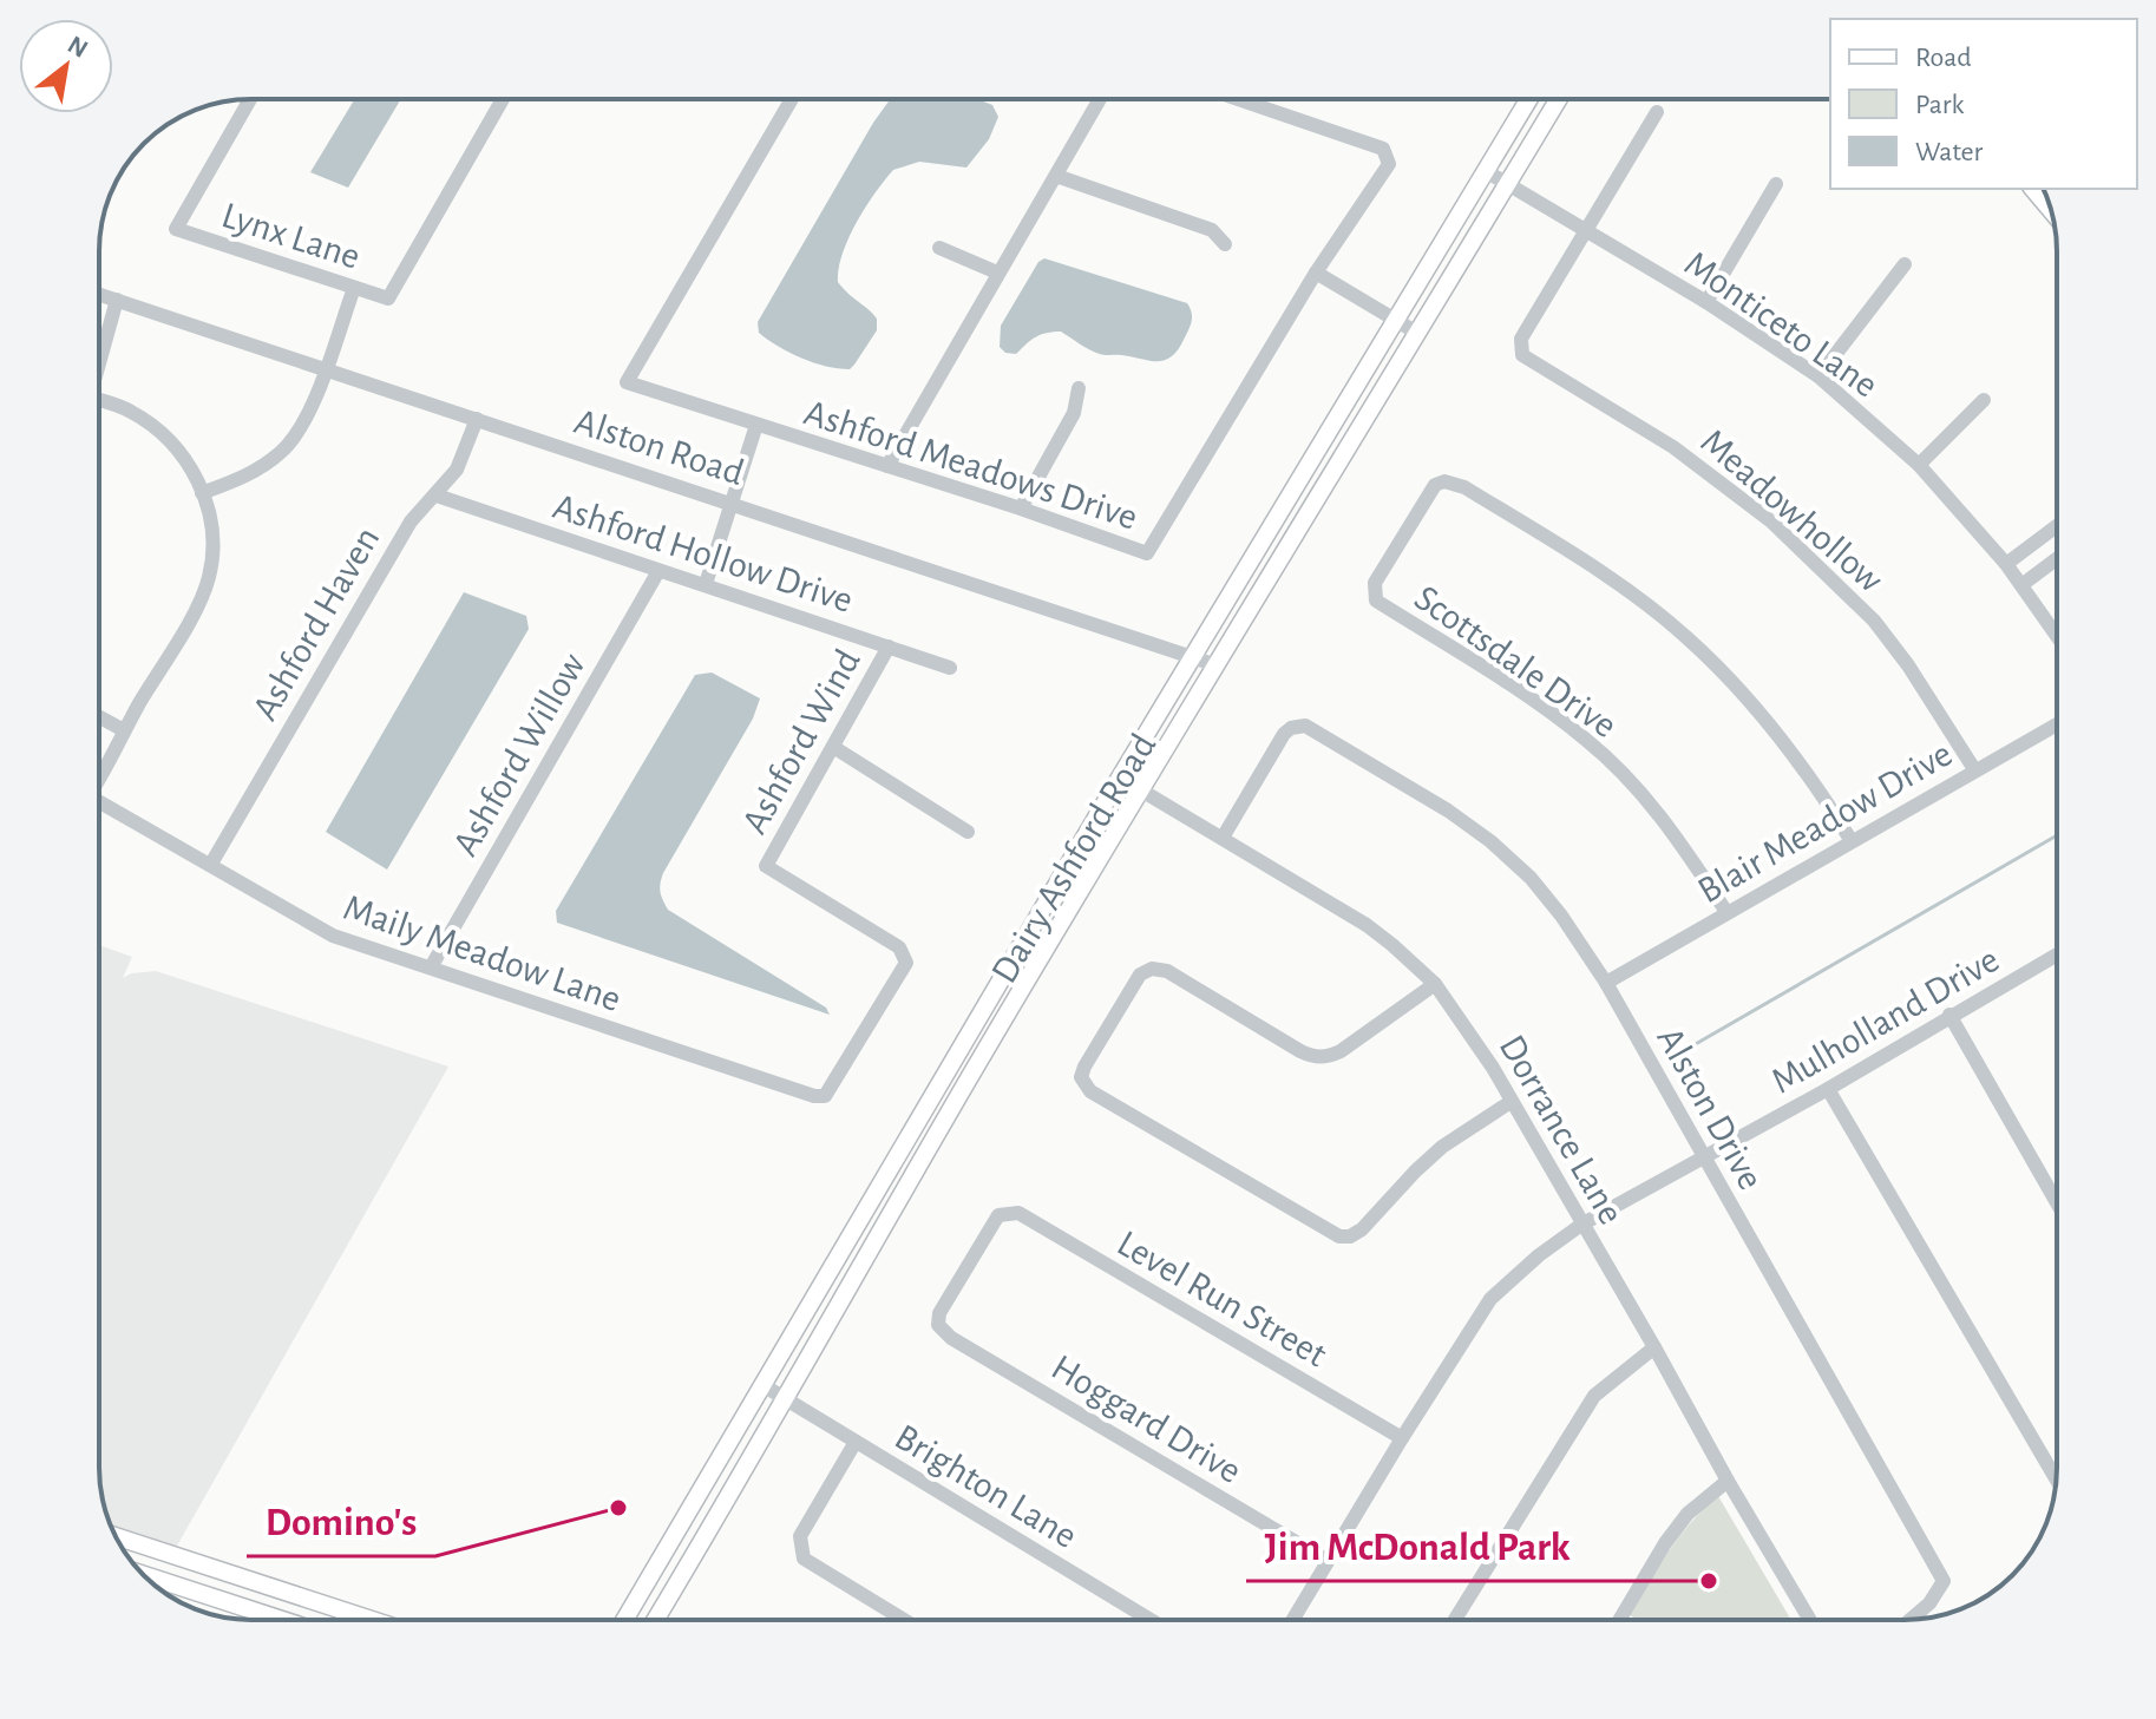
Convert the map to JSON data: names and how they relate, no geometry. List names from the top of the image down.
{
  "streets": {
    "main road": ["Dairy Ashford Road"],
    "street": [
      "Lynx Lane",
      "Monticeto Lane",
      "Alston Road",
      "Ashford Meadows Drive",
      "Meadowhollow",
      "Ashford Hollow Drive",
      "Ashford Haven",
      "Scottsdale Drive",
      "Ashford Wind",
      "Ashford Willow",
      "Blair Meadow Drive",
      "Maily Meadow Lane",
      "Mulholland Drive",
      "Alston Drive",
      "Dorrance Lane",
      "Level Run Street",
      "Hoggard Drive",
      "Brighton Lane"
    ]
  },
  "crossings": [
    ["Monticeto Lane", "Meadowhollow"],
    ["Monticeto Lane", "Dairy Ashford Road"],
    ["Alston Road", "Ashford Haven"],
    ["Alston Road", "Dairy Ashford Road"],
    ["Meadowhollow", "Blair Meadow Drive"],
    ["Ashford Hollow Drive", "Ashford Haven"],
    ["Ashford Hollow Drive", "Ashford Wind"],
    ["Ashford Hollow Drive", "Ashford Willow"],
    ["Ashford Haven", "Maily Meadow Lane"],
    ["Scottsdale Drive", "Blair Meadow Drive"],
    ["Ashford Wind", "Maily Meadow Lane"],
    ["Ashford Willow", "Maily Meadow Lane"],
    ["Blair Meadow Drive", "Alston Drive"],
    ["Dairy Ashford Road", "Dorrance Lane"],
    ["Dairy Ashford Road", "Brighton Lane"],
    ["Mulholland Drive", "Alston Drive"],
    ["Mulholland Drive", "Dorrance Lane"],
    ["Mulholland Drive", "Level Run Street"],
    ["Mulholland Drive", "Hoggard Drive"],
    ["Alston Drive", "Dorrance Lane"],
    ["Level Run Street", "Hoggard Drive"]
  ],
  "places": ["Domino's", "Jim McDonald Park"],
  "legend": ["Road", "Park", "Water"],
  "north": "top right"
}
